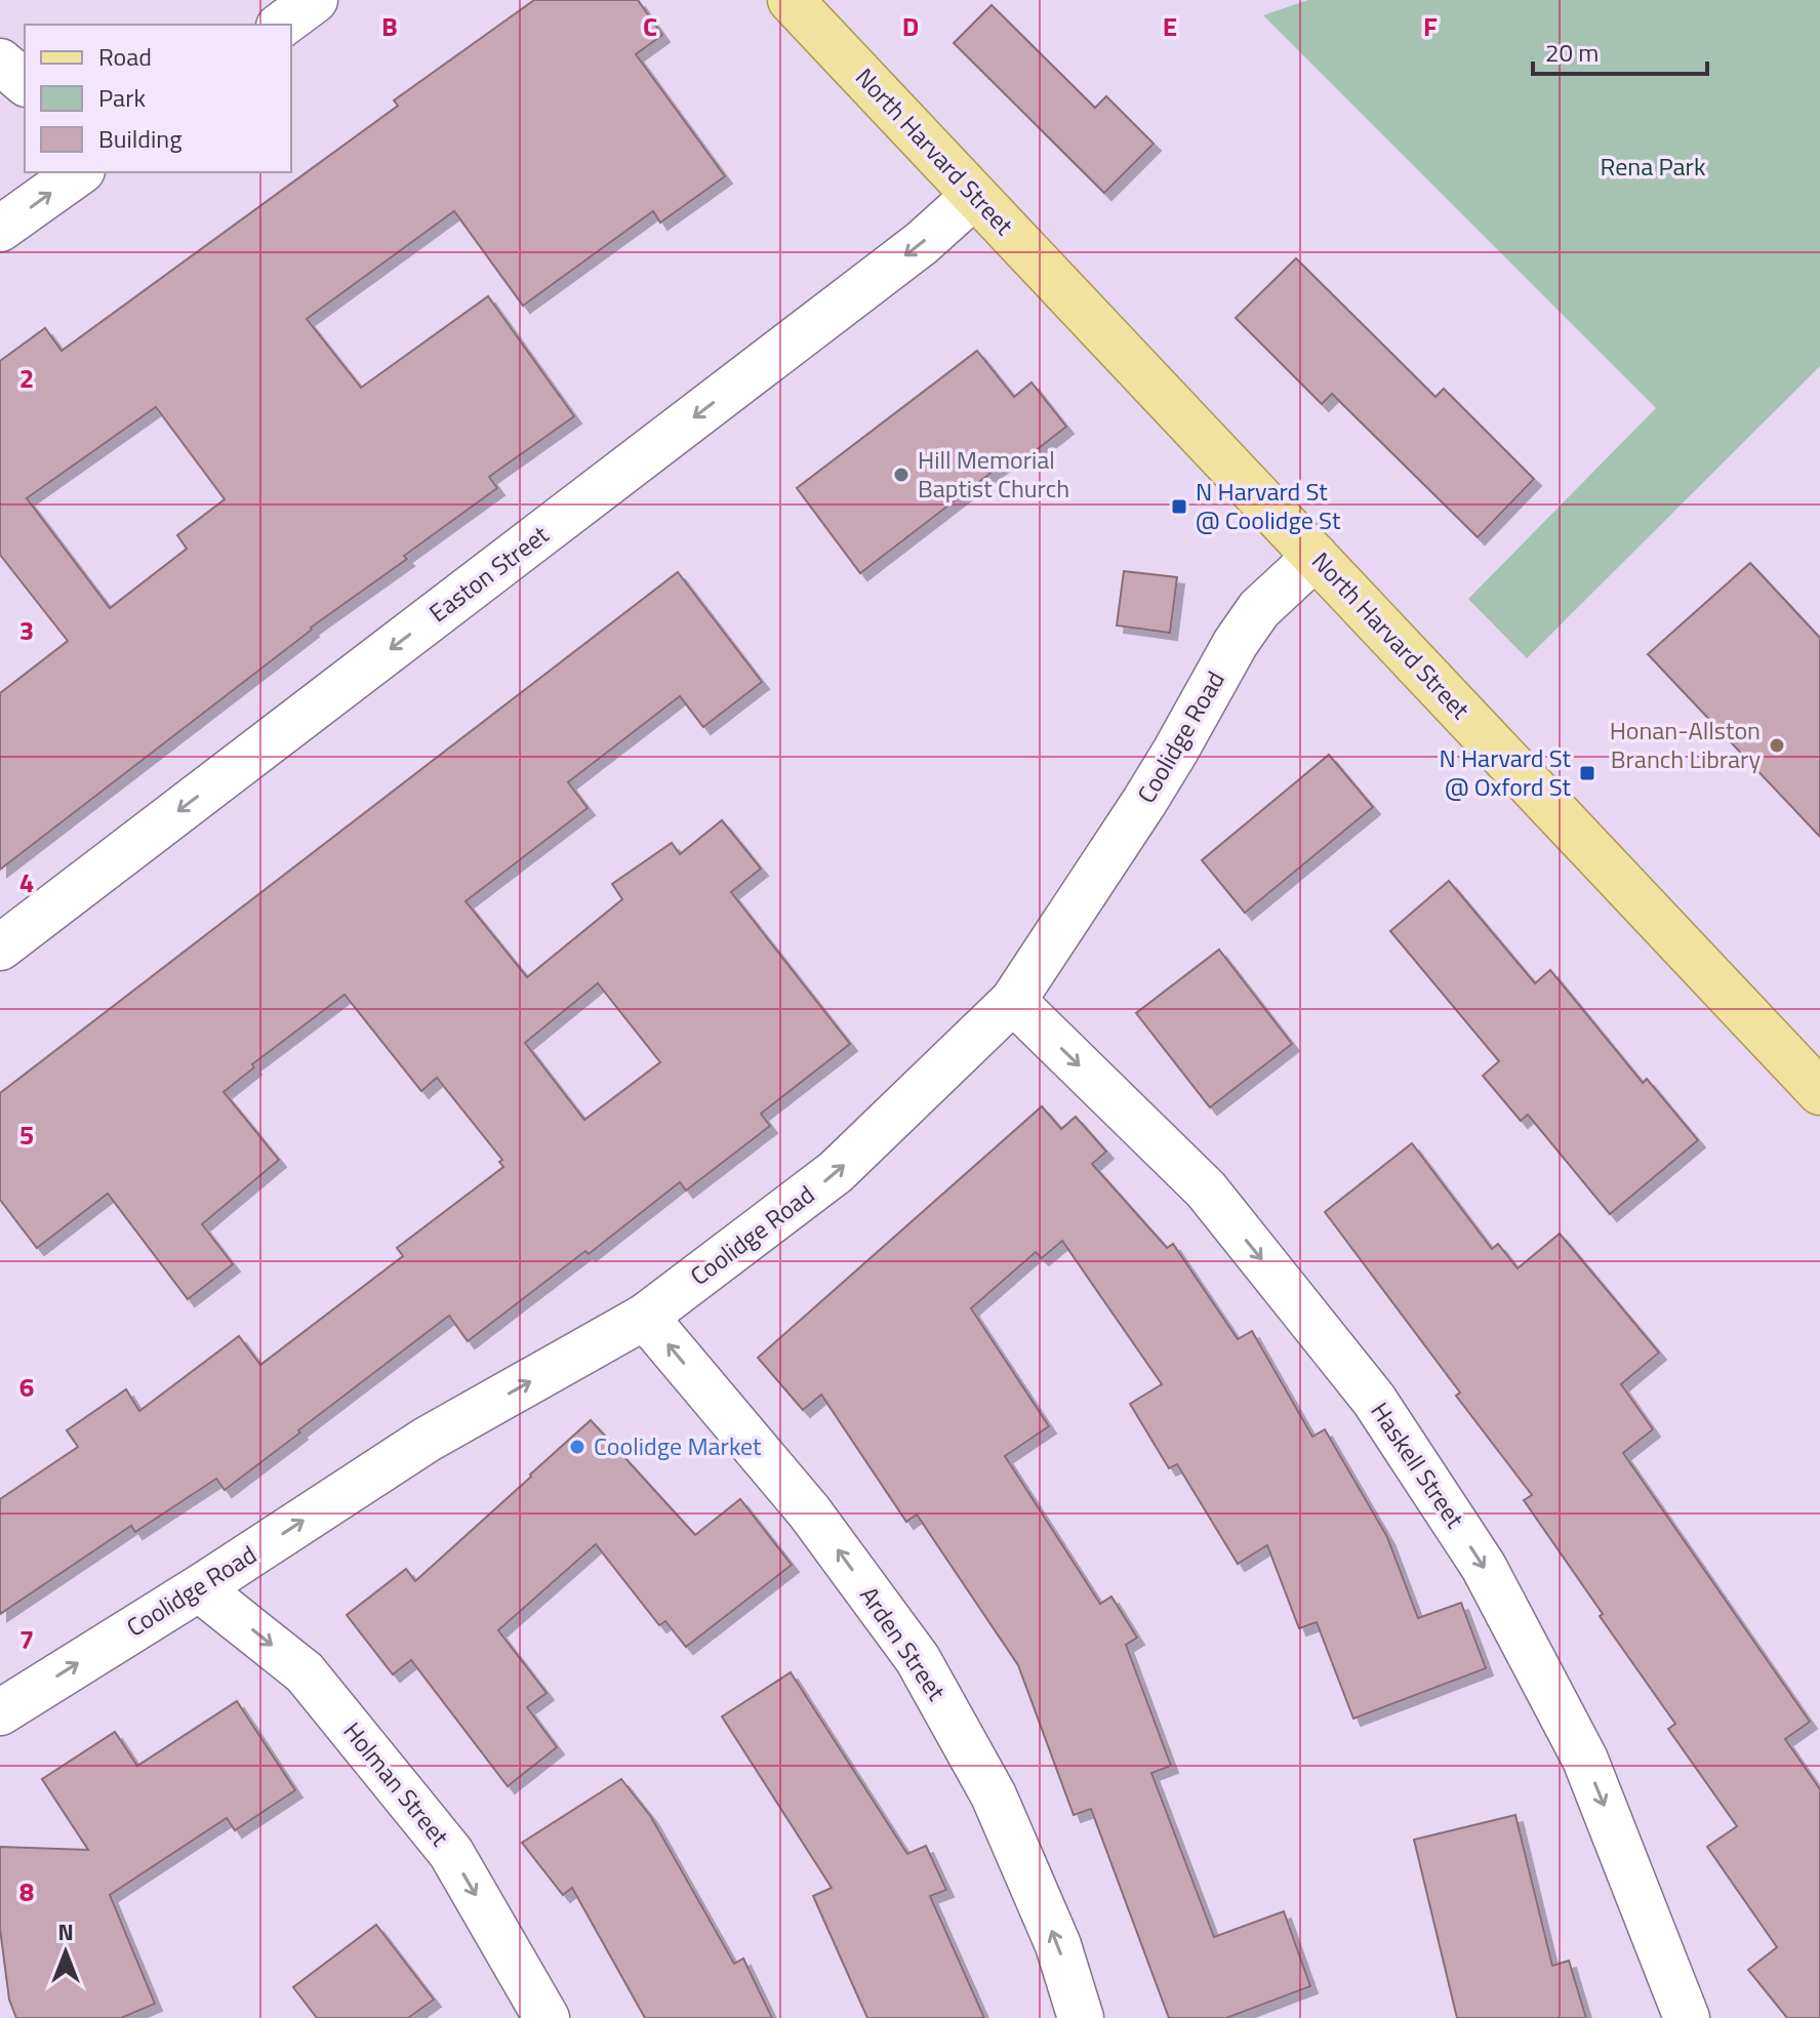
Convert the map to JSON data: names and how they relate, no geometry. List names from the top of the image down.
{
  "streets": {
    "main road": ["North Harvard Street"],
    "street": [
      "Easton Street",
      "Coolidge Road",
      "Haskell Street",
      "Arden Street",
      "Holman Street"
    ]
  },
  "crossings": [
    ["North Harvard Street", "Easton Street"],
    ["North Harvard Street", "Coolidge Road"],
    ["Coolidge Road", "Haskell Street"],
    ["Coolidge Road", "Arden Street"],
    ["Coolidge Road", "Holman Street"]
  ],
  "one_way": [
    "Easton Street",
    "Coolidge Road",
    "Haskell Street",
    "Arden Street",
    "Holman Street"
  ],
  "parks": ["Rena Park"],
  "places": {
    "other": ["Hill Memorial Baptist Church", "Honan-Allston Branch Library", "Coolidge Market"],
    "transit": ["N Harvard St @ Coolidge St", "N Harvard St @ Oxford St"]
  },
  "legend": ["Road", "Park", "Building"],
  "scale_bar": "20 m",
  "north": "top",
  "grid": {
    "columns": [
      "B",
      "C",
      "D",
      "E",
      "F"
    ],
    "rows": [
      "2",
      "3",
      "4",
      "5",
      "6",
      "7",
      "8"
    ]
  }
}
